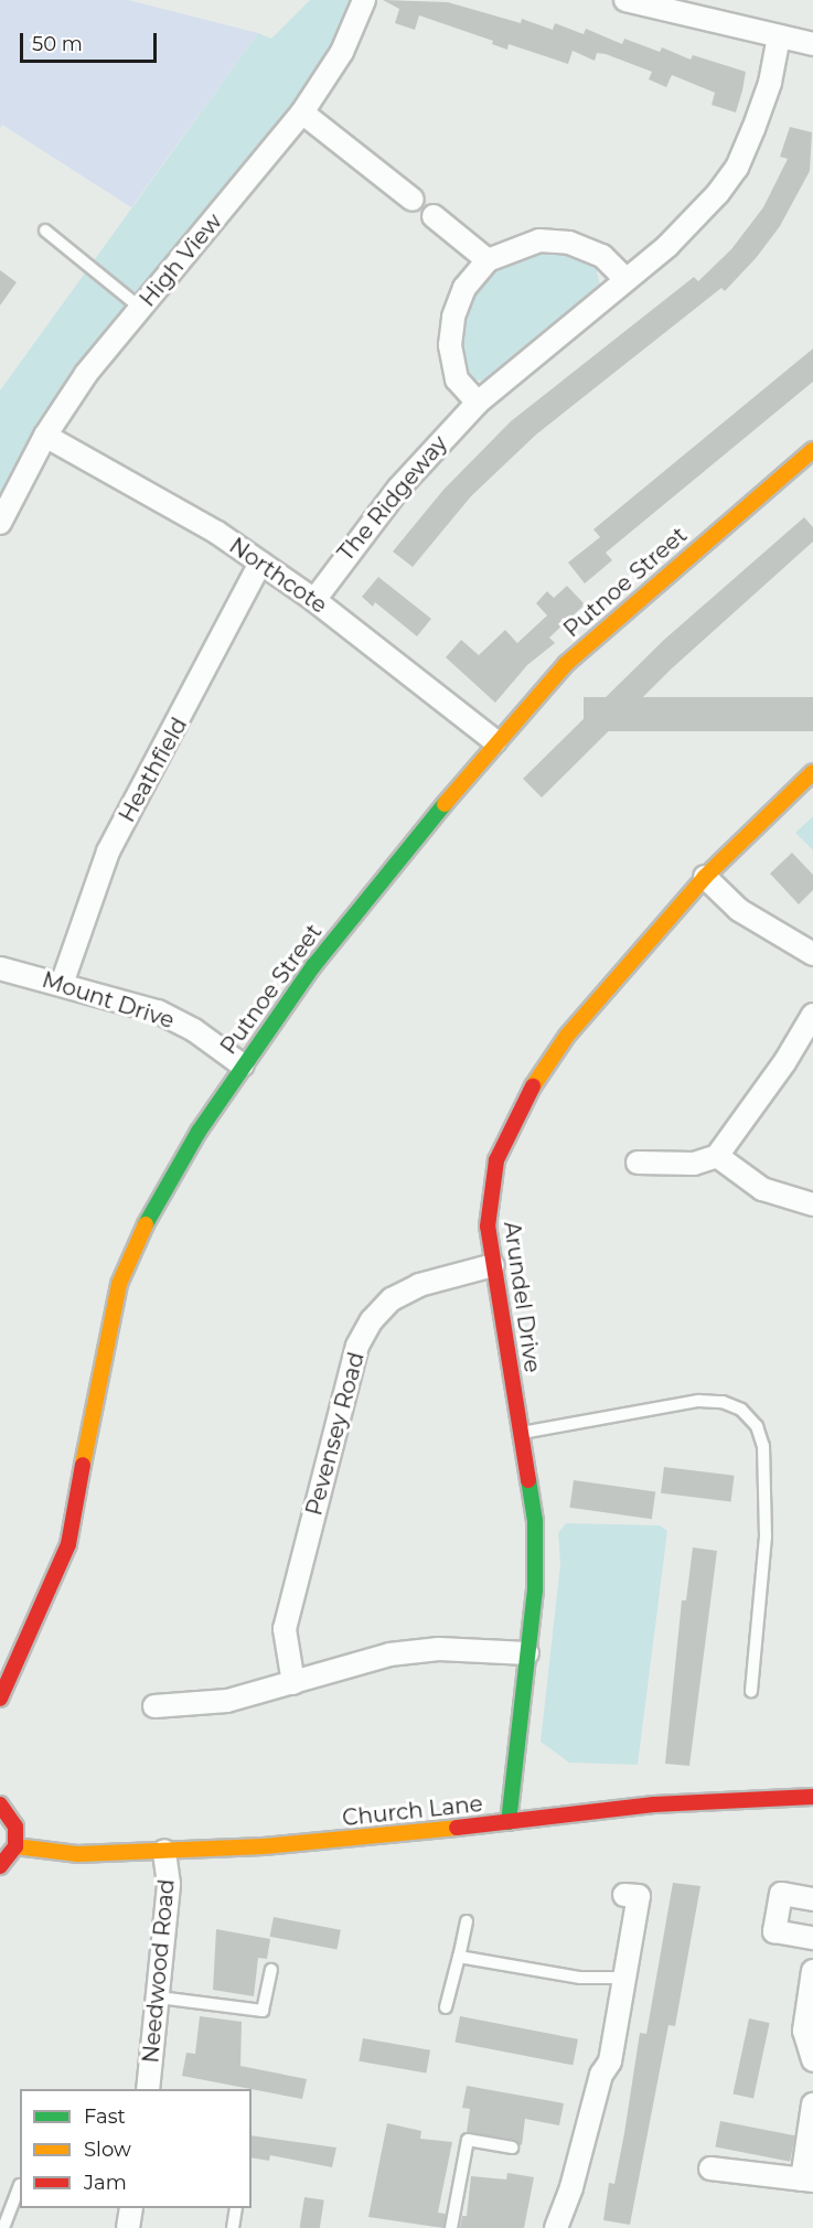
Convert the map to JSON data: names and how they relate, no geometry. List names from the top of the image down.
{
  "streets": {
    "street": [
      "High View",
      "The Ridgeway",
      "Northcote",
      "Putnoe Street",
      "Heathfield",
      "Mount Drive",
      "Arundel Drive",
      "Pevensey Road",
      "Church Lane",
      "Needwood Road"
    ]
  },
  "crossings": [
    ["High View", "Northcote"],
    ["The Ridgeway", "Northcote"],
    ["Northcote", "Putnoe Street"],
    ["Northcote", "Heathfield"],
    ["Putnoe Street", "Mount Drive"],
    ["Heathfield", "Mount Drive"],
    ["Arundel Drive", "Pevensey Road"],
    ["Arundel Drive", "Church Lane"],
    ["Church Lane", "Needwood Road"]
  ],
  "legend": ["Fast", "Slow", "Jam"],
  "scale_bar": "50 m"
}
